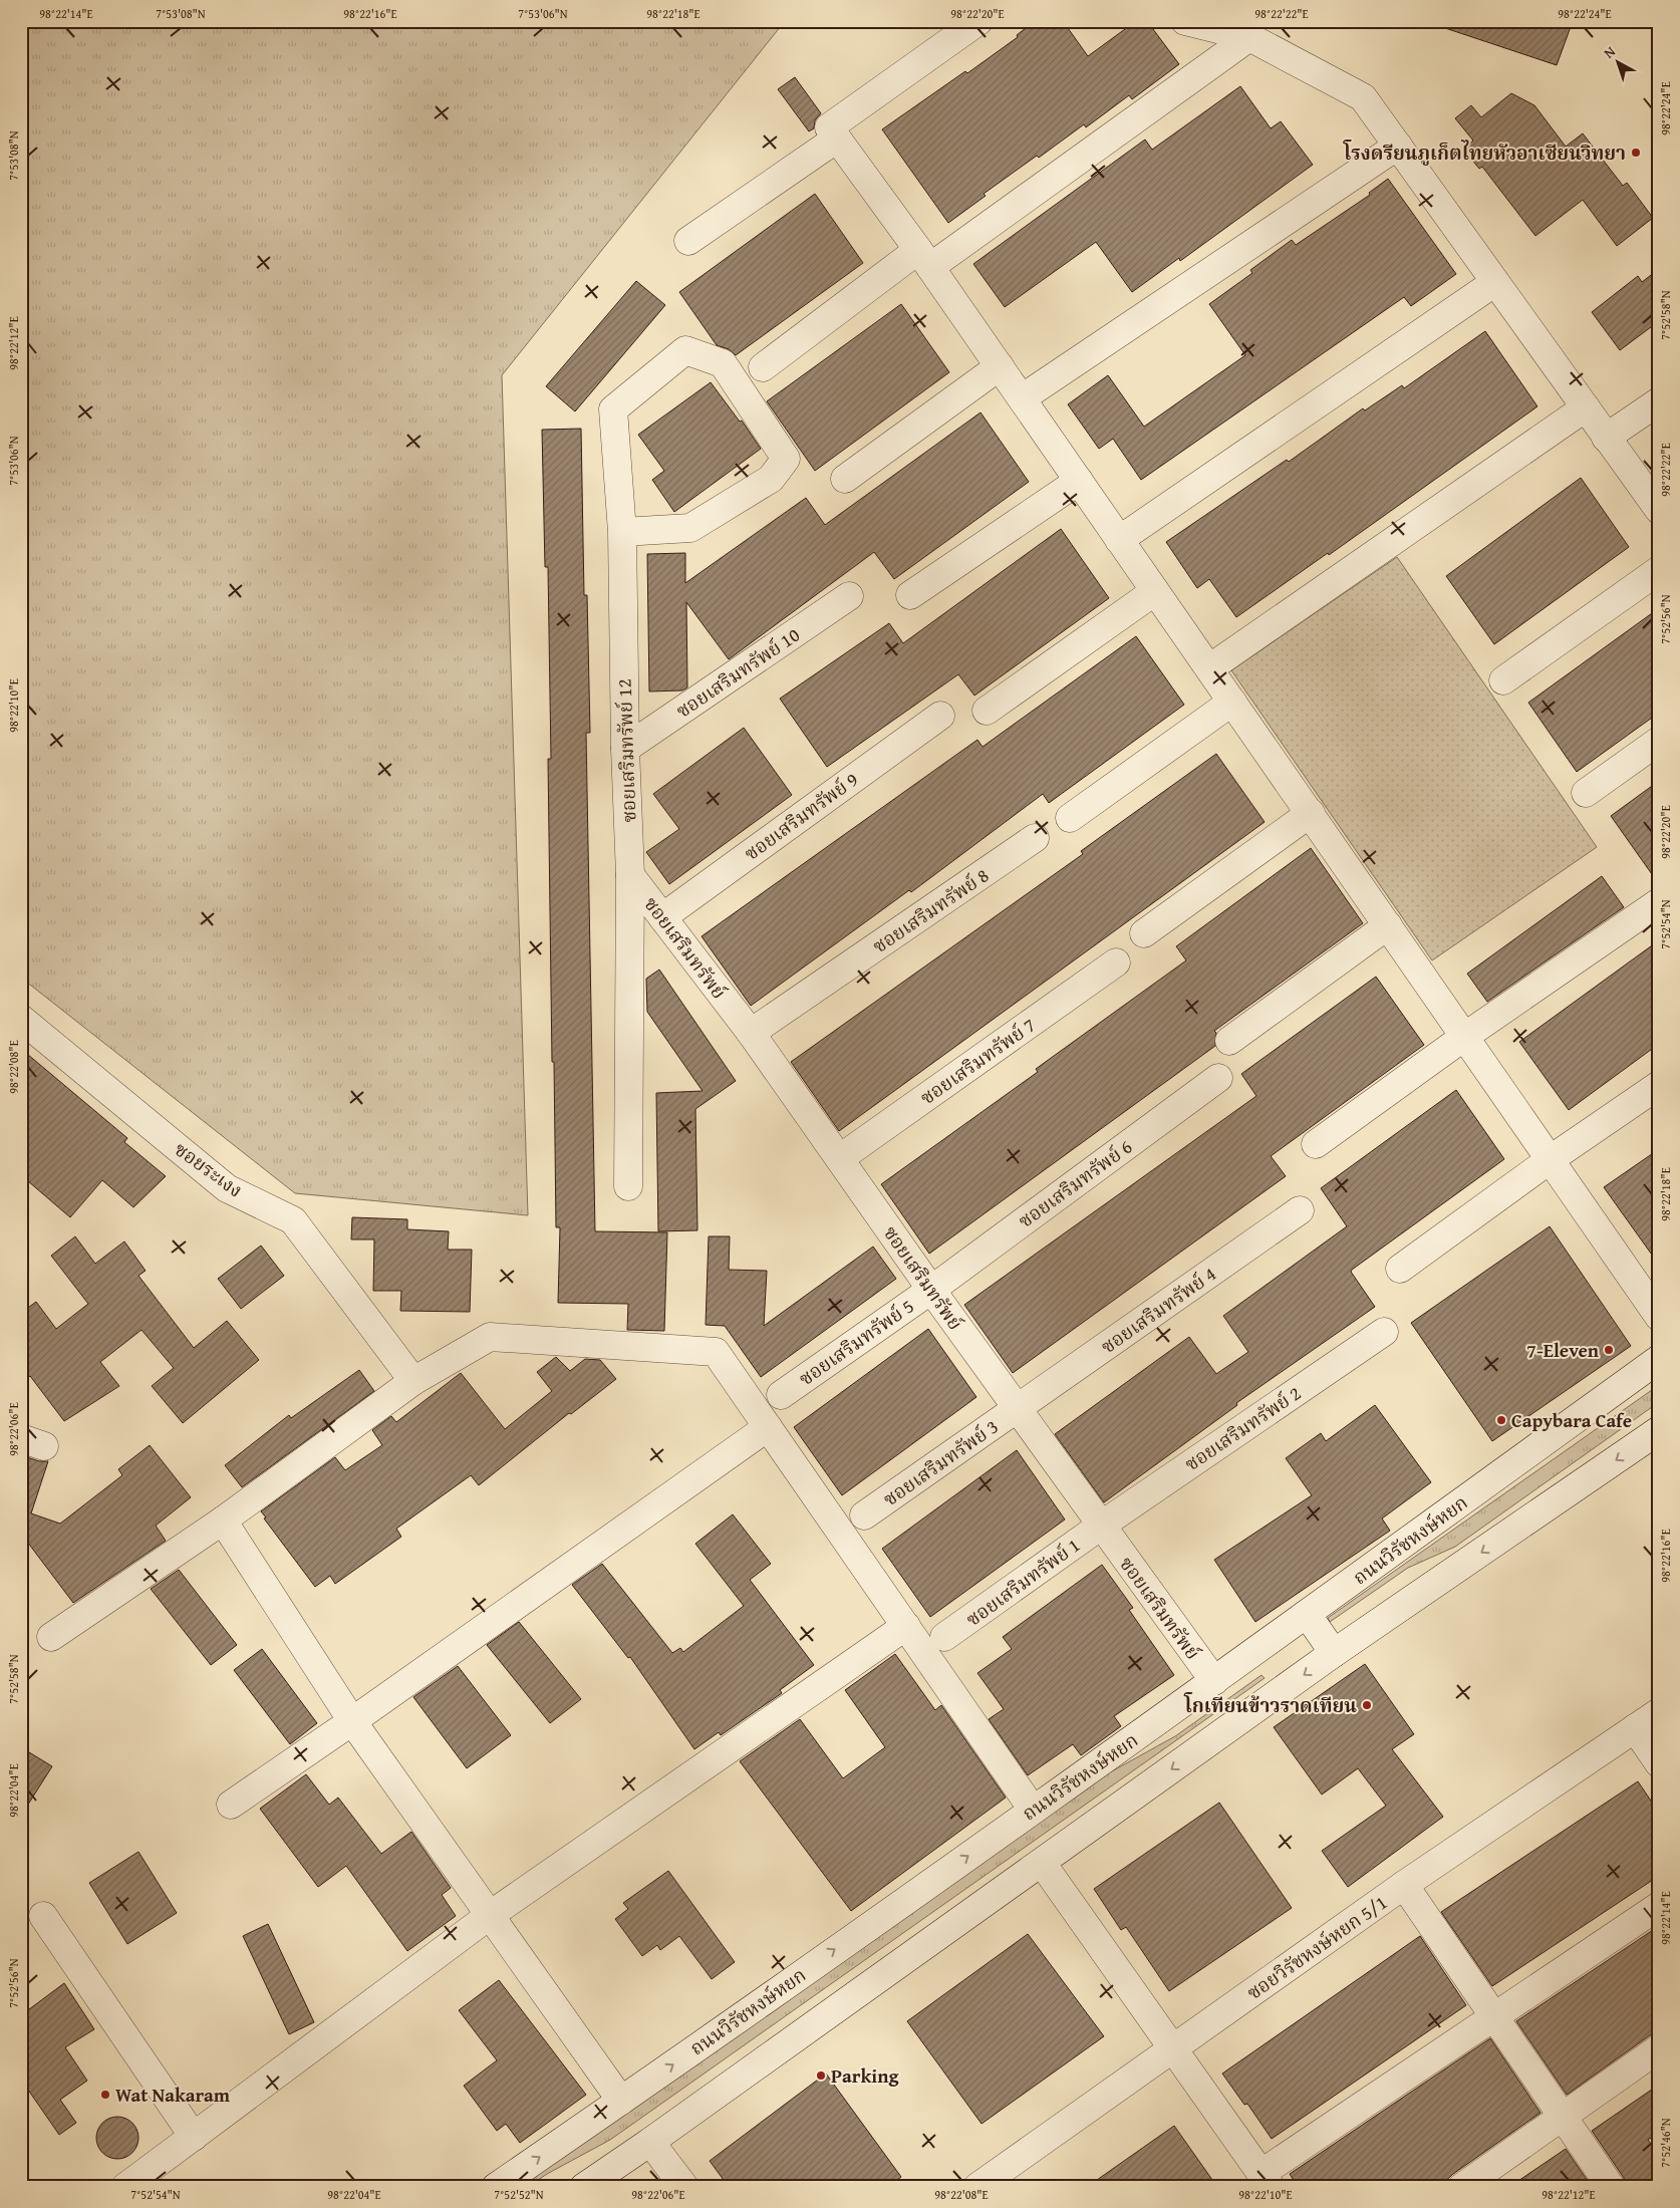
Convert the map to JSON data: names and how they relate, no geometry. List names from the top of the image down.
{
  "streets": {
    "street": [
      "ซอยเสริมทรัพย์ 10",
      "ซอยเสริมทรัพย์ 12",
      "ซอยเสริมทรัพย์ 9",
      "ซอยเสริมทรัพย์ 8",
      "ซอยเสริมทรัพย์",
      "ซอยเสริมทรัพย์ 7",
      "ซอยระเงง",
      "ซอยเสริมทรัพย์ 6",
      "ซอยเสริมทรัพย์ 4",
      "ซอยเสริมทรัพย์ 5",
      "ซอยเสริมทรัพย์ 2",
      "ซอยเสริมทรัพย์ 3",
      "ถนนวิรัชหงษ์หยก",
      "ซอยเสริมทรัพย์ 1",
      "ซอยวิรัชหงษ์หยก 5/1"
    ]
  },
  "crossings": [
    ["ซอยเสริมทรัพย์ 10", "ซอยเสริมทรัพย์ 12"],
    ["ซอยเสริมทรัพย์ 12", "ซอยเสริมทรัพย์"],
    ["ซอยเสริมทรัพย์ 9", "ซอยเสริมทรัพย์"],
    ["ซอยเสริมทรัพย์ 8", "ซอยเสริมทรัพย์"],
    ["ซอยเสริมทรัพย์", "ซอยเสริมทรัพย์ 7"],
    ["ซอยเสริมทรัพย์", "ซอยเสริมทรัพย์ 6"],
    ["ซอยเสริมทรัพย์", "ซอยเสริมทรัพย์ 4"],
    ["ซอยเสริมทรัพย์", "ซอยเสริมทรัพย์ 5"],
    ["ซอยเสริมทรัพย์", "ซอยเสริมทรัพย์ 2"],
    ["ซอยเสริมทรัพย์", "ซอยเสริมทรัพย์ 3"],
    ["ซอยเสริมทรัพย์", "ถนนวิรัชหงษ์หยก"],
    ["ซอยเสริมทรัพย์", "ซอยเสริมทรัพย์ 1"],
    ["ซอยเสริมทรัพย์ 6", "ซอยเสริมทรัพย์ 5"],
    ["ซอยเสริมทรัพย์ 4", "ซอยเสริมทรัพย์ 3"],
    ["ซอยเสริมทรัพย์ 2", "ซอยเสริมทรัพย์ 1"]
  ],
  "places": [
    "โรงดรียนภูเก็ตไทยหัวอาเซียนวิทยา",
    "7-Eleven",
    "Capybara Cafe",
    "โกเทียนข้าวราดเทียน",
    "Parking",
    "Wat Nakaram"
  ],
  "north": "top left",
  "coordinates": [
    "98°22'14\"E",
    "7°53'08\"N",
    "98°22'16\"E",
    "7°53'06\"N",
    "98°22'18\"E",
    "98°22'20\"E",
    "98°22'22\"E",
    "98°22'24\"E",
    "7°52'58\"N",
    "98°22'12\"E",
    "7°52'56\"N",
    "98°22'10\"E",
    "7°52'54\"N",
    "98°22'08\"E",
    "98°22'06\"E",
    "98°22'04\"E",
    "7°52'46\"N",
    "7°52'52\"N"
  ]
}
